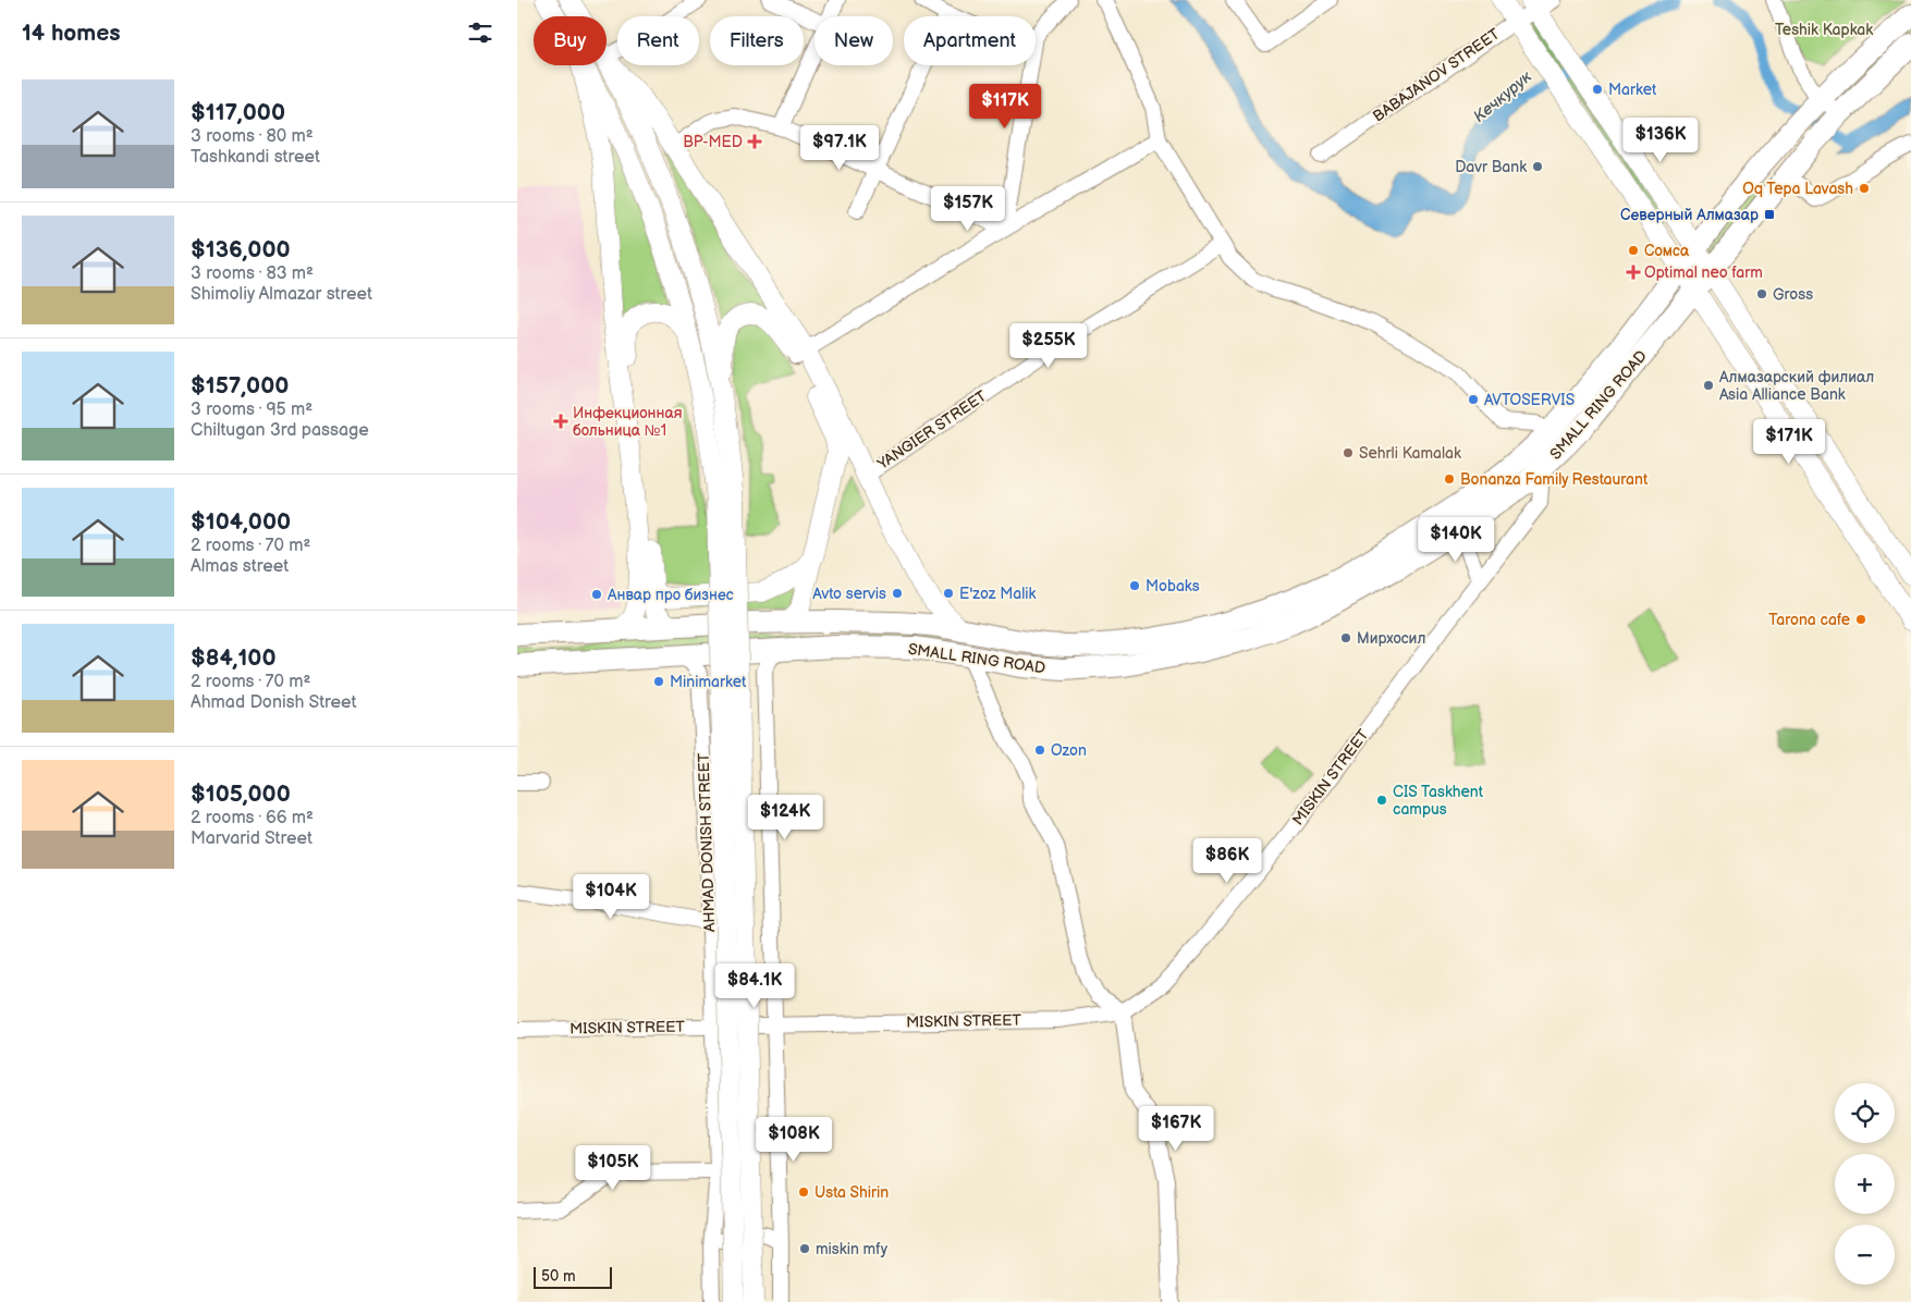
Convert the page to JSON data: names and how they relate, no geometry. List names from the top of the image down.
{
  "streets": {
    "highway": ["SMALL RING ROAD"],
    "main road": ["AHMAD DONISH STREET"],
    "street": ["BABAJANOV STREET", "YANGIER STREET", "MISKIN STREET"]
  },
  "crossings": [
    ["SMALL RING ROAD", "MISKIN STREET"],
    ["SMALL RING ROAD", "AHMAD DONISH STREET"],
    ["MISKIN STREET", "AHMAD DONISH STREET"]
  ],
  "water": ["Кечкурук"],
  "parks": ["Teshik Kapkak"],
  "places": {
    "other": [
      "Market",
      "Davr Bank",
      "Oq Tepa Lavash",
      "Сомса",
      "Gross",
      "Алмазарский филиал Asia Alliance Bank",
      "AVTOSERVIS",
      "Sehrli Kamalak",
      "Bonanza Family Restaurant",
      "Mobaks",
      "Avto servis",
      "E'zoz Malik",
      "Анвар про бизнес",
      "Tarona cafe",
      "Мирхосил",
      "Minimarket",
      "Ozon",
      "CIS Taskhent campus",
      "Usta Shirin",
      "miskin mfy"
    ],
    "health": ["BP-MED", "Optimal neo farm", "Инфекционная больница №1"],
    "transit": ["Северный Алмазар"]
  },
  "scale_bar": "50 m",
  "page": {
    "heading": "14 homes",
    "chip": [
      "Buy",
      "Rent",
      "Filters",
      "New",
      "Apartment"
    ],
    "list": [
      {
        "name": "$117,000",
        "note": "3 rooms · 80 m² · Tashkandi street"
      },
      {
        "name": "$136,000",
        "note": "3 rooms · 83 m² · Shimoliy Almazar street"
      },
      {
        "name": "$157,000",
        "note": "3 rooms · 95 m² · Chiltugan 3rd passage"
      },
      {
        "name": "$104,000",
        "note": "2 rooms · 70 m² · Almas street"
      },
      {
        "name": "$84,100",
        "note": "2 rooms · 70 m² · Ahmad Donish Street"
      },
      {
        "name": "$105,000",
        "note": "2 rooms · 66 m² · Marvarid Street"
      }
    ],
    "price": [
      "$117K",
      "$136K",
      "$97.1K",
      "$157K",
      "$255K",
      "$171K",
      "$140K",
      "$124K",
      "$86K",
      "$104K",
      "$84.1K",
      "$167K",
      "$108K",
      "$105K"
    ],
    "map_buttons": ["+", "−"],
    "scale": "50 m"
  }
}
